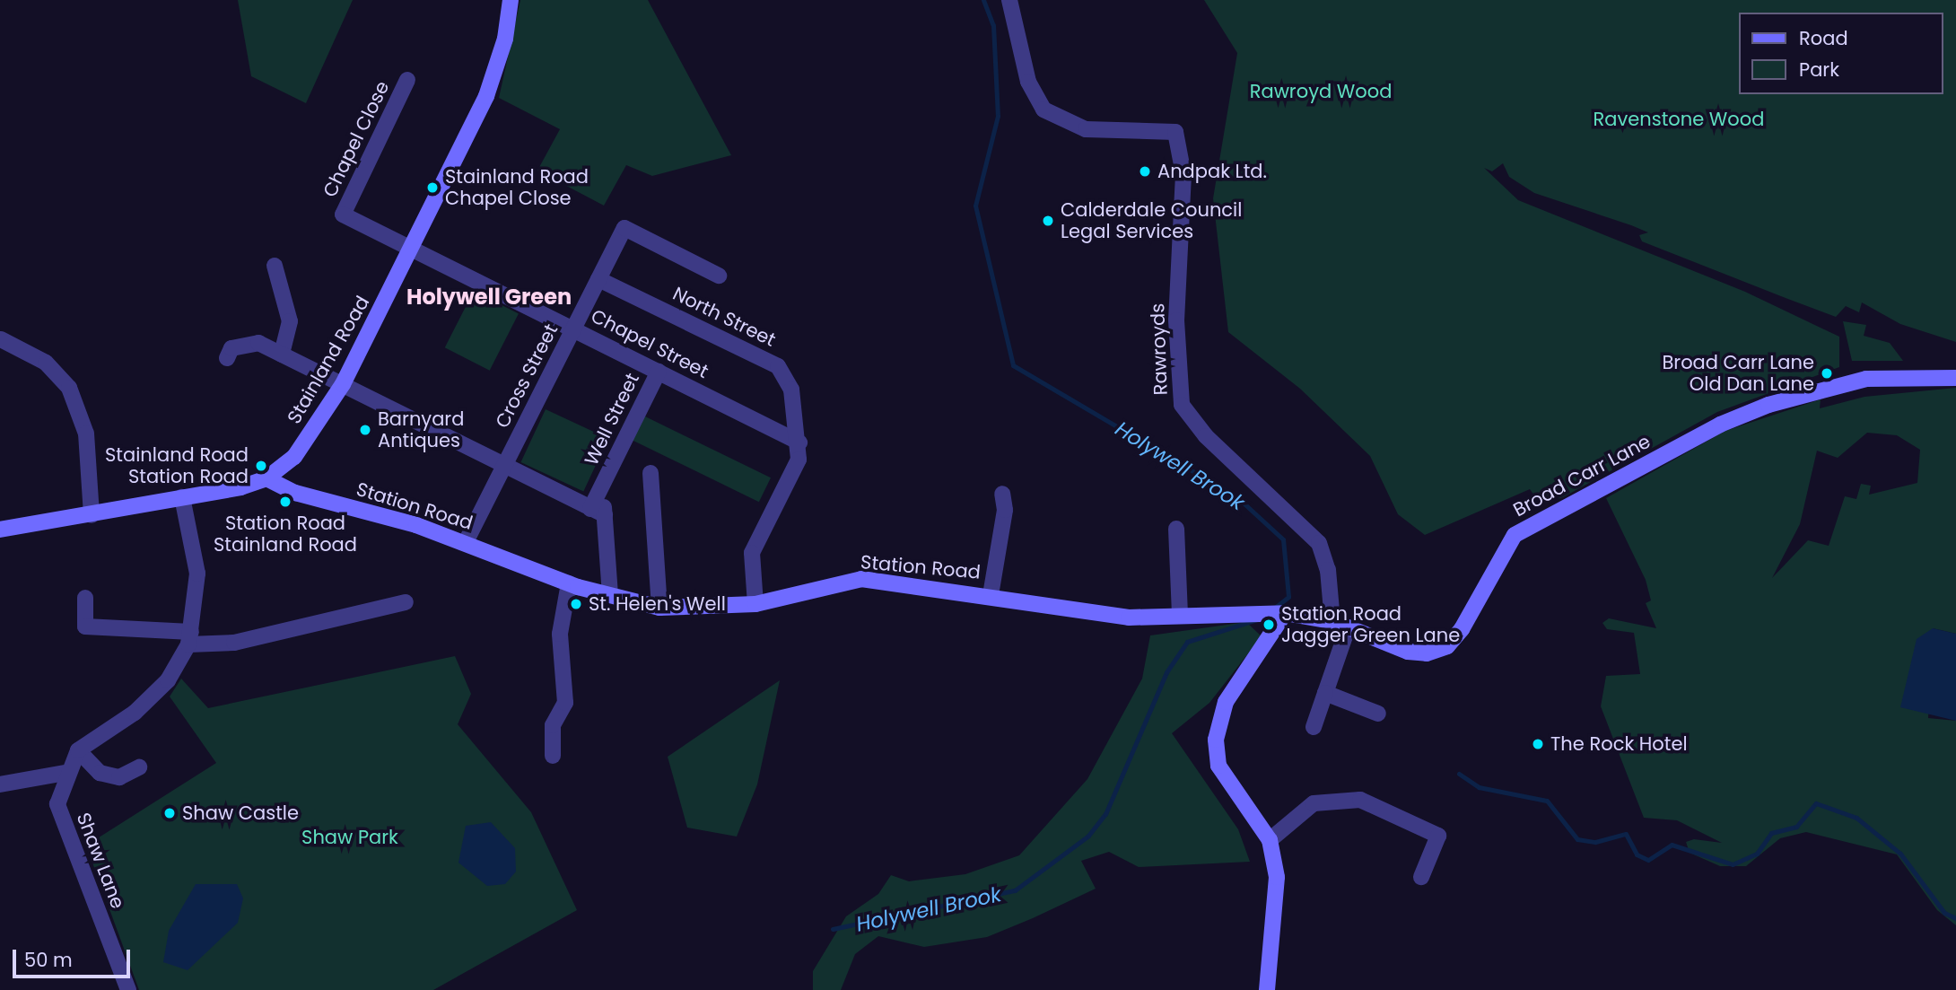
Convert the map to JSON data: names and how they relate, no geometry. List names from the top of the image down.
{
  "streets": {
    "street": [
      "Chapel Close",
      "North Street",
      "Chapel Street",
      "Rawroyds",
      "Stainland Road",
      "Cross Street",
      "Well Street",
      "Broad Carr Lane",
      "Station Road",
      "Shaw Lane"
    ]
  },
  "crossings": [
    ["Chapel Close", "Chapel Street"],
    ["Chapel Close", "Stainland Road"],
    ["North Street", "Chapel Street"],
    ["North Street", "Cross Street"],
    ["North Street", "Station Road"],
    ["Chapel Street", "Stainland Road"],
    ["Chapel Street", "Cross Street"],
    ["Chapel Street", "Well Street"],
    ["Rawroyds", "Broad Carr Lane"],
    ["Stainland Road", "Station Road"],
    ["Stainland Road", "Shaw Lane"],
    ["Cross Street", "Station Road"],
    ["Broad Carr Lane", "Station Road"]
  ],
  "districts": ["Holywell Green"],
  "water": ["Holywell Brook"],
  "parks": ["Rawroyd Wood", "Ravenstone Wood", "Shaw Park"],
  "places": [
    "Andpak Ltd.",
    "Stainland Road Chapel Close",
    "Calderdale Council Legal Services",
    "Broad Carr Lane Old Dan Lane",
    "Barnyard Antiques",
    "Stainland Road Station Road",
    "Station Road Stainland Road",
    "St. Helen's Well",
    "Station Road Jagger Green Lane",
    "The Rock Hotel",
    "Shaw Castle"
  ],
  "legend": ["Road", "Park"],
  "scale_bar": "50 m"
}
